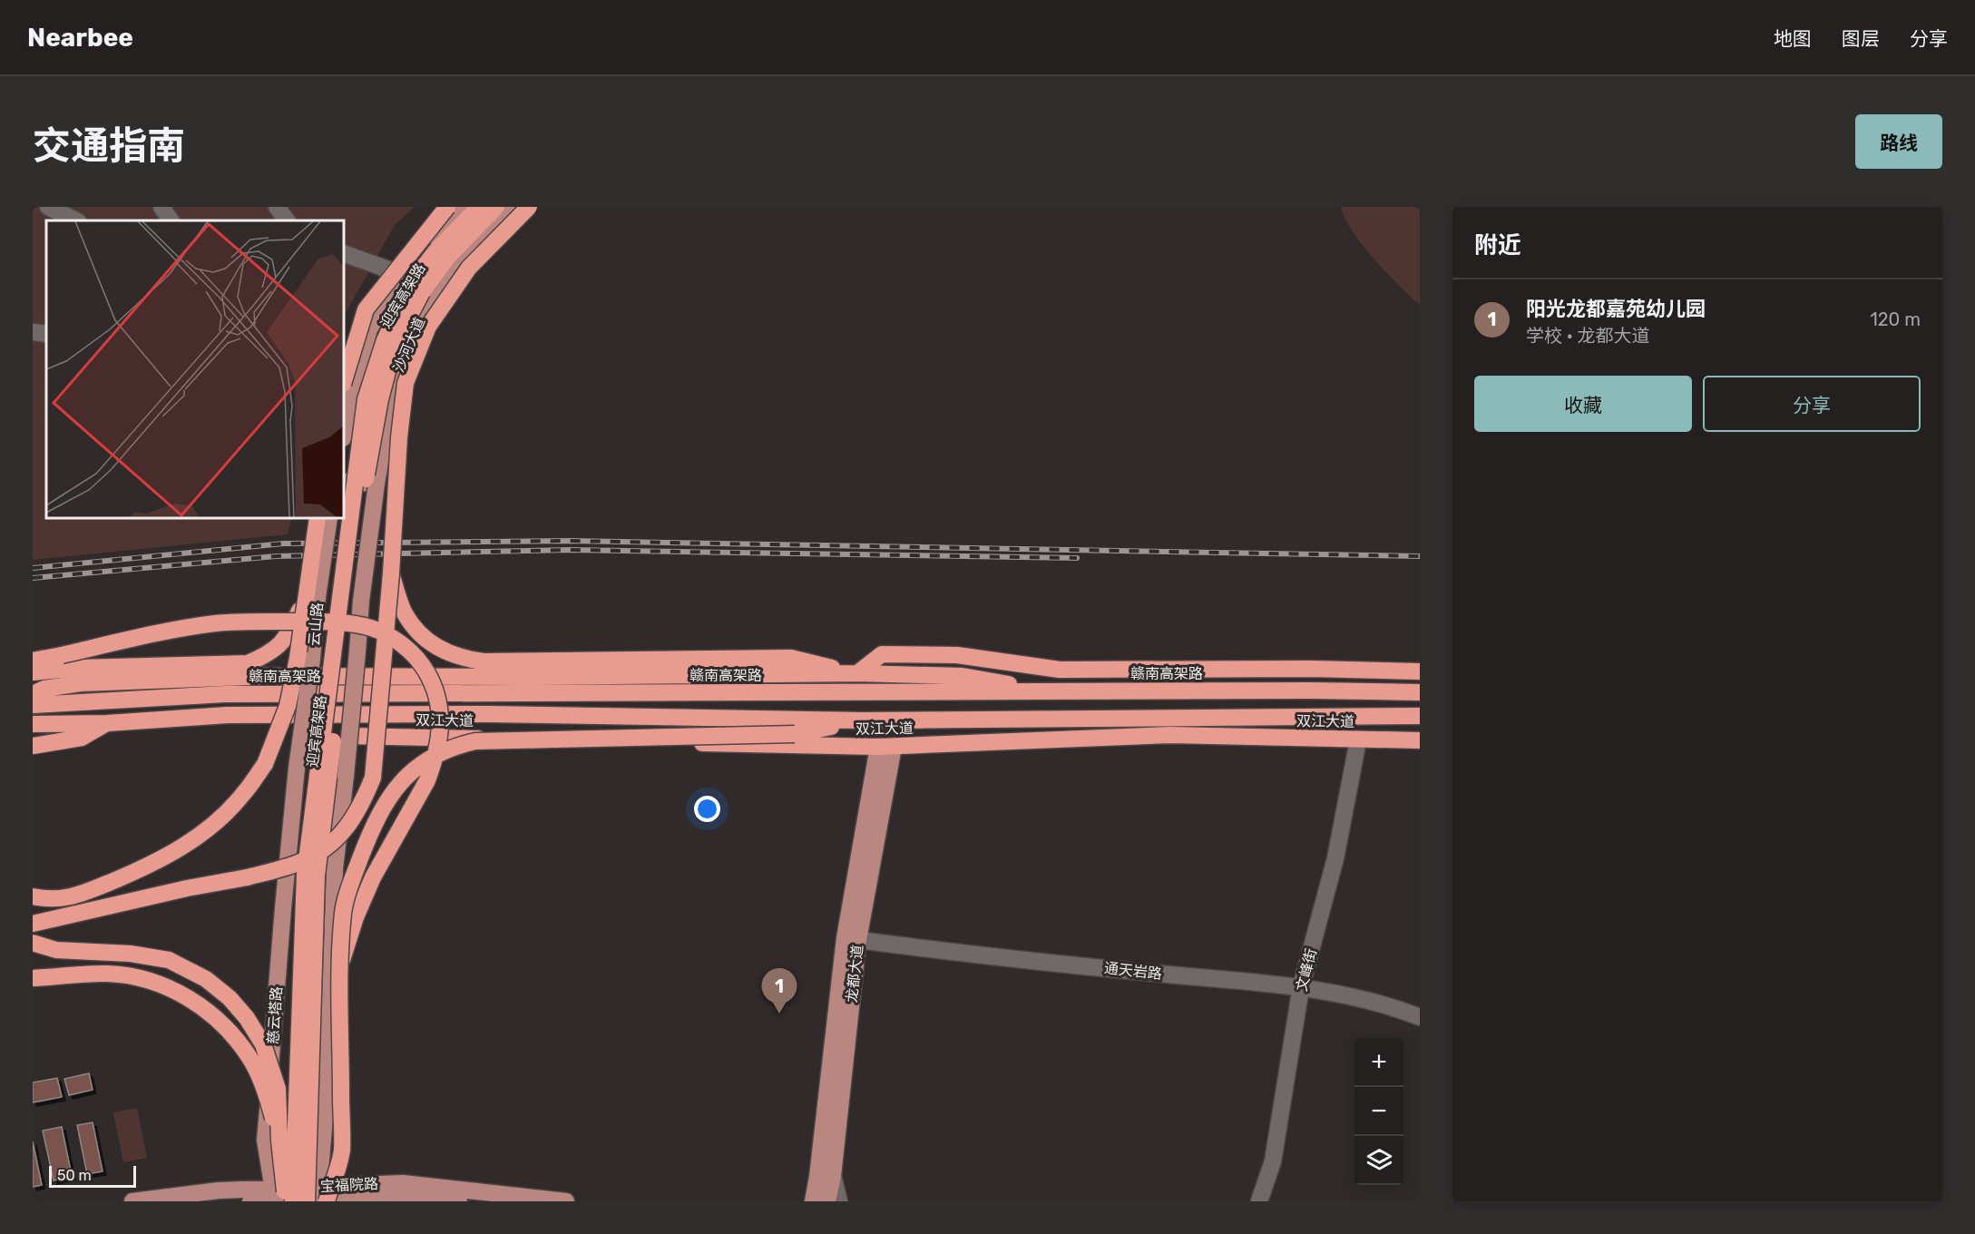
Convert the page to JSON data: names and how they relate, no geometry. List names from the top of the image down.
{
  "streets": {
    "highway": ["迎宾高架路", "赣南高架路", "双江大道"],
    "main road": [
      "沙河大道",
      "云山路",
      "龙都大道",
      "慈云塔路",
      "宝福院路"
    ],
    "street": ["文峰街", "通天岩路"]
  },
  "crossings": [
    ["迎宾高架路", "宝福院路"],
    ["沙河大道", "双江大道"],
    ["云山路", "慈云塔路"],
    ["双江大道", "文峰街"],
    ["双江大道", "龙都大道"],
    ["文峰街", "通天岩路"],
    ["通天岩路", "龙都大道"],
    ["慈云塔路", "宝福院路"]
  ],
  "scale_bar": "50 m",
  "page": {
    "header": "Nearbee",
    "nav": ["地图", "图层", "分享"],
    "title": "交通指南",
    "buttons": [
      "路线",
      ["收藏", "分享"]
    ],
    "heading": "附近",
    "list": [
      {
        "mark": "1",
        "name": "阳光龙都嘉苑幼儿园",
        "note": "学校 · 龙都大道",
        "value": "120 m"
      }
    ],
    "pins": "1",
    "map_buttons": ["+", "−"],
    "scale": "50 m"
  }
}
